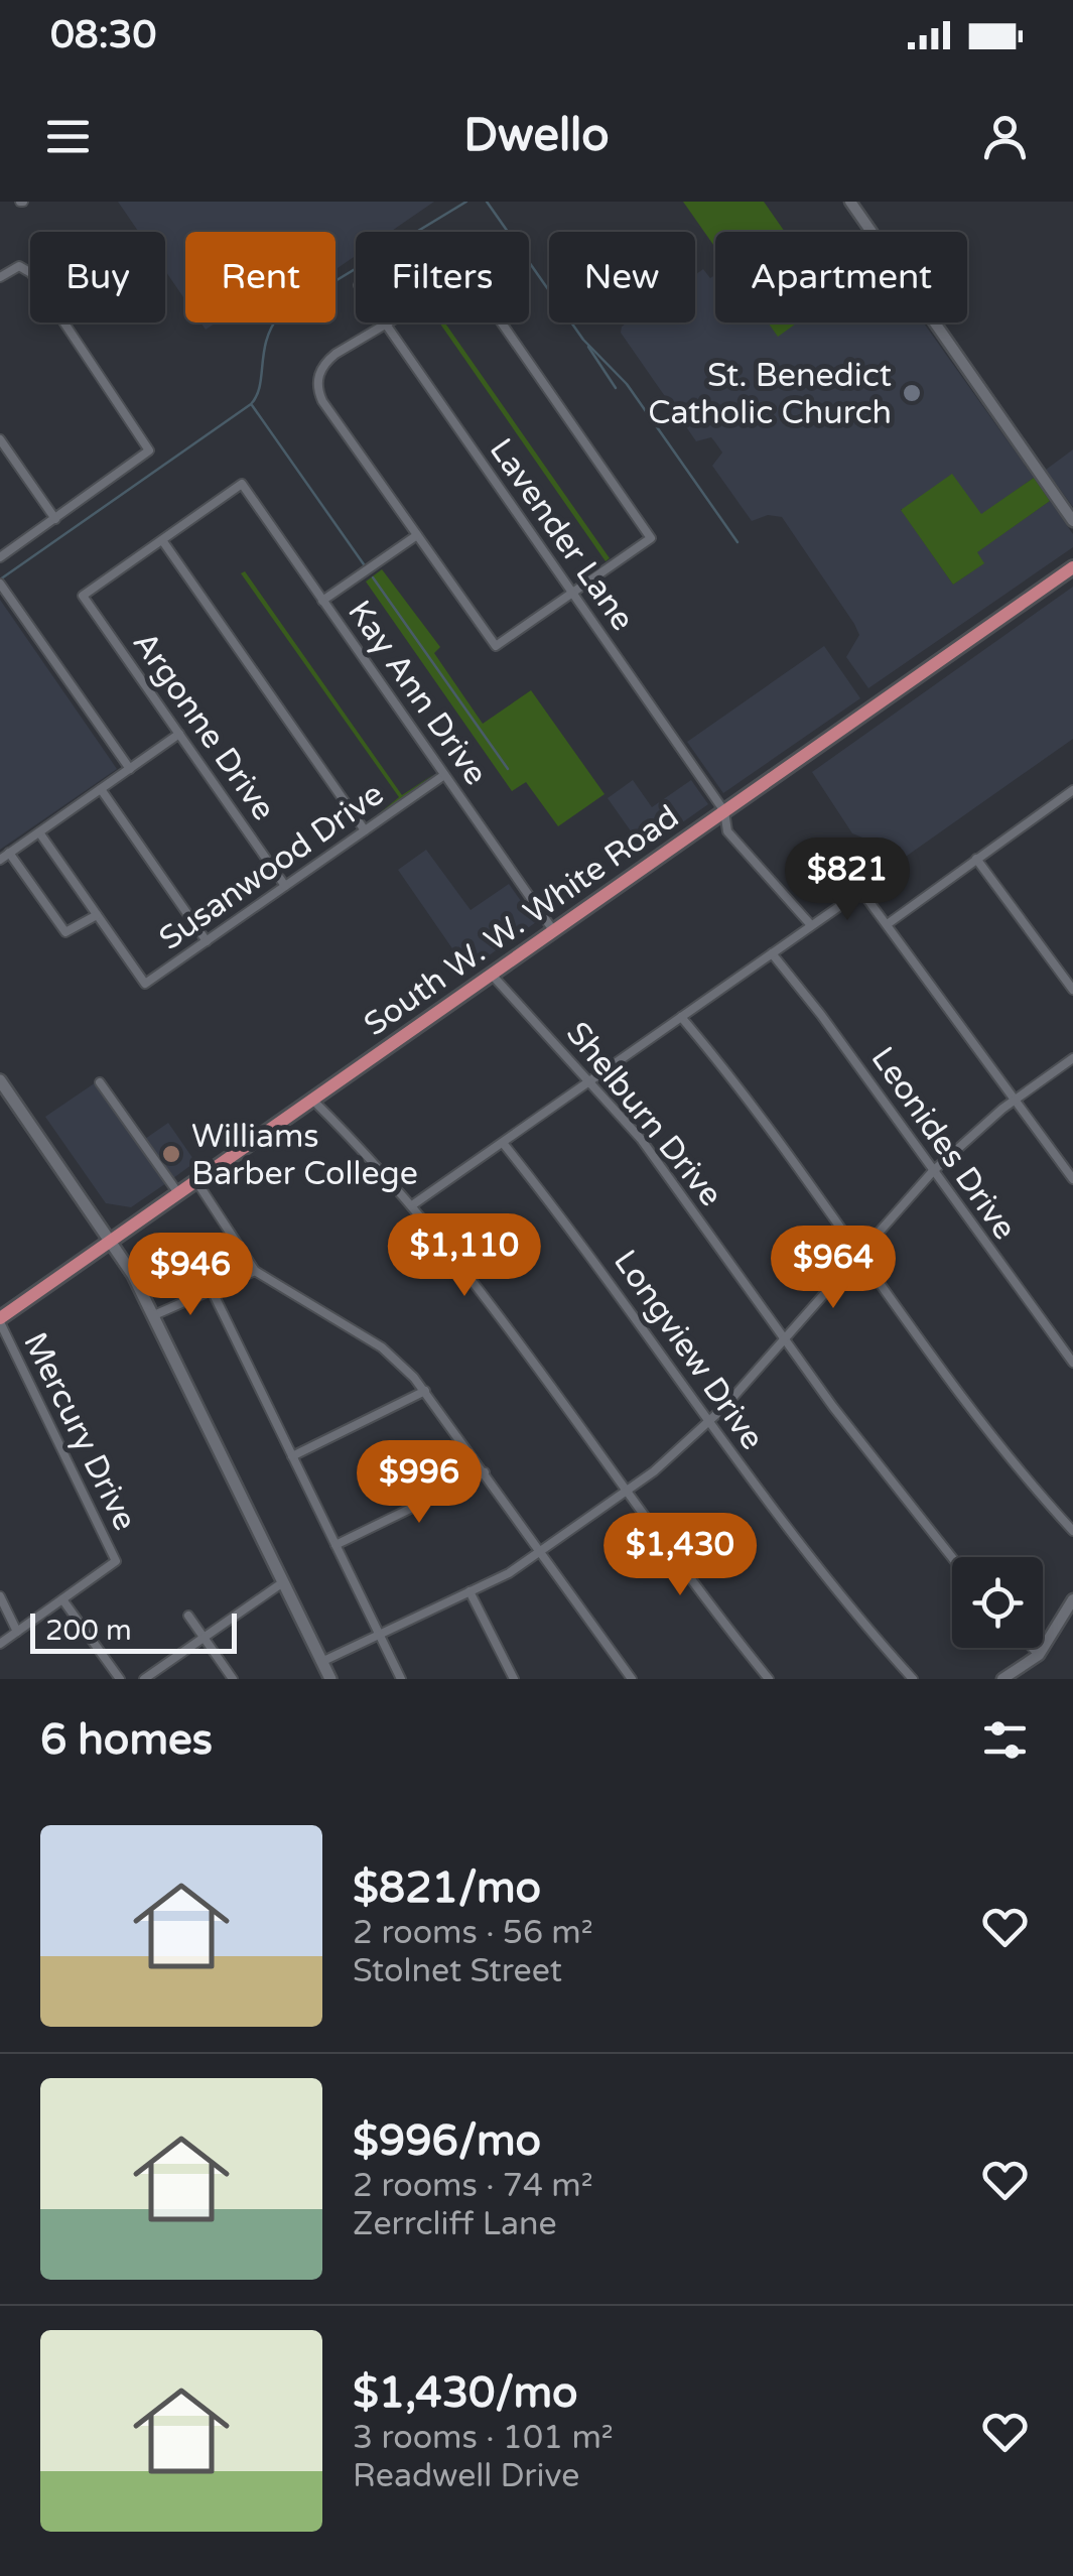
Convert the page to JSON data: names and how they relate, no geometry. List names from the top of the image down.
{
  "streets": {
    "main road": ["South W. W. White Road"],
    "street": [
      "Lavender Lane",
      "Kay Ann Drive",
      "Argonne Drive",
      "Susanwood Drive",
      "Shelburn Drive",
      "Leonides Drive",
      "Longview Drive",
      "Mercury Drive"
    ]
  },
  "crossings": [
    ["Lavender Lane", "South W. W. White Road"],
    ["Kay Ann Drive", "Argonne Drive"],
    ["Kay Ann Drive", "Susanwood Drive"],
    ["Kay Ann Drive", "South W. W. White Road"],
    ["Argonne Drive", "Susanwood Drive"],
    ["South W. W. White Road", "Shelburn Drive"],
    ["South W. W. White Road", "Mercury Drive"]
  ],
  "places": ["St. Benedict Catholic Church", "Williams Barber College"],
  "scale_bar": "200 m",
  "page": {
    "status": "08:30",
    "header": "Dwello",
    "chip": [
      "Buy",
      "Rent",
      "Filters",
      "New",
      "Apartment"
    ],
    "price": [
      "$821",
      "$1,110",
      "$964",
      "$946",
      "$996",
      "$1,430"
    ],
    "scale": "200 m",
    "heading": "6 homes",
    "list": [
      {
        "name": "$821/mo",
        "note": "2 rooms · 56 m² · Stolnet Street"
      },
      {
        "name": "$996/mo",
        "note": "2 rooms · 74 m² · Zerrcliff Lane"
      },
      {
        "name": "$1,430/mo",
        "note": "3 rooms · 101 m² · Readwell Drive"
      }
    ]
  }
}
